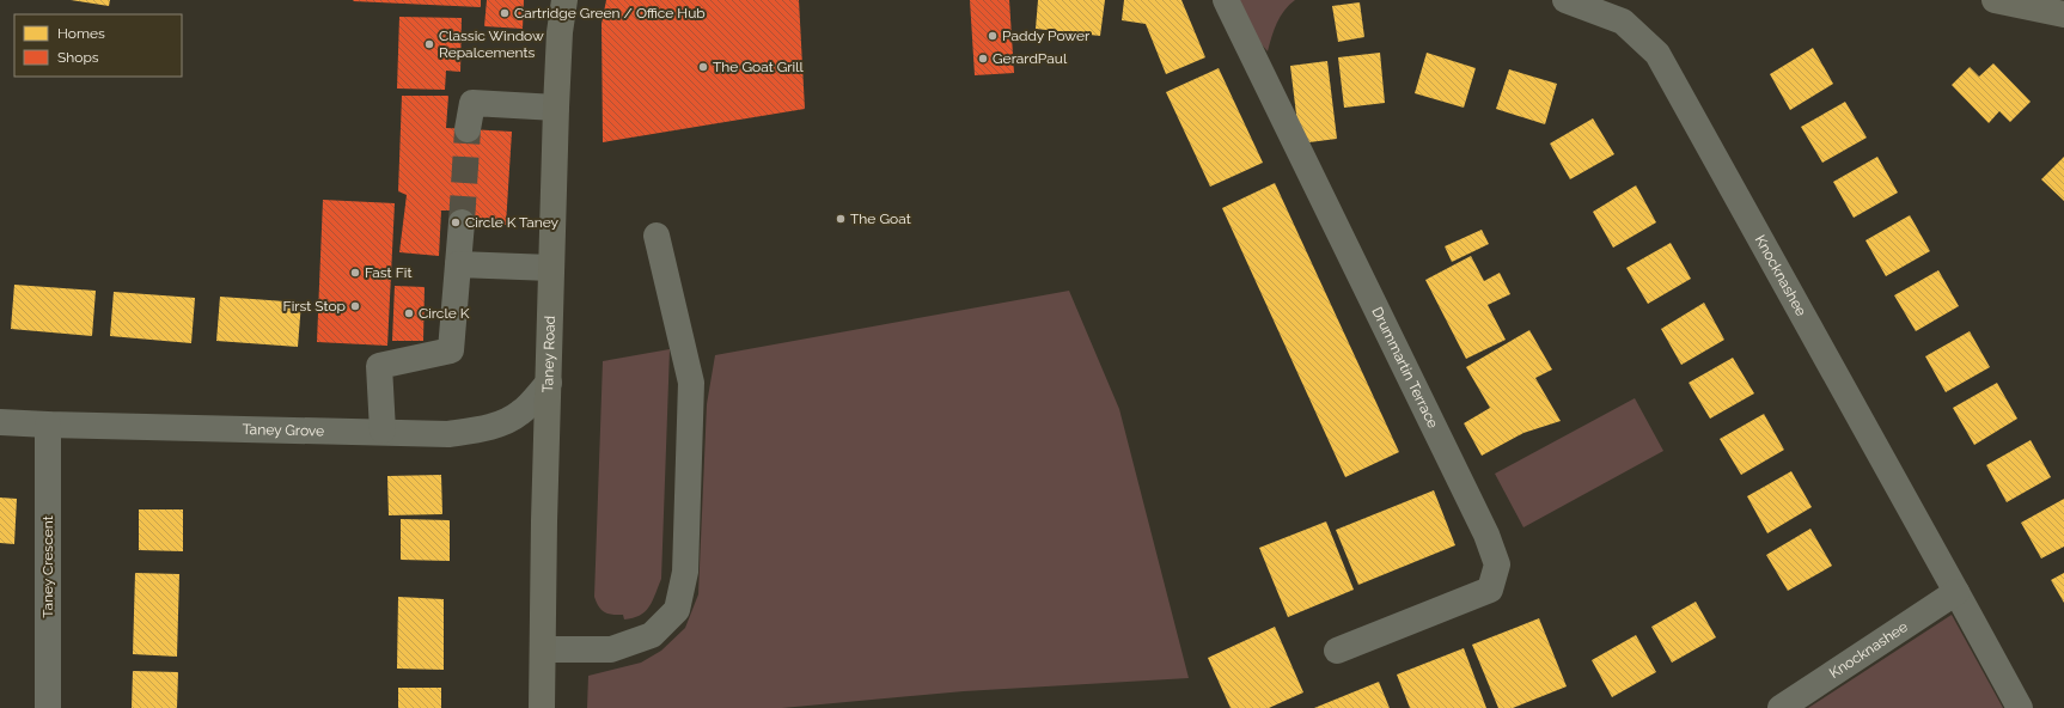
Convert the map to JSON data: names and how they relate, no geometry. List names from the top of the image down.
{
  "streets": {
    "main road": ["Taney Road"],
    "street": [
      "Knocknashee",
      "Drummartin Terrace",
      "Taney Grove",
      "Taney Crescent"
    ]
  },
  "crossings": [
    ["Taney Road", "Taney Grove"],
    ["Taney Grove", "Taney Crescent"]
  ],
  "places": [
    "Cartridge Green / Office Hub",
    "Paddy Power",
    "Classic Window Repalcements",
    "GerardPaul",
    "The Goat Grill",
    "The Goat",
    "Circle K Taney",
    "Fast Fit",
    "First Stop",
    "Circle K"
  ],
  "legend": ["Homes", "Shops"]
}
